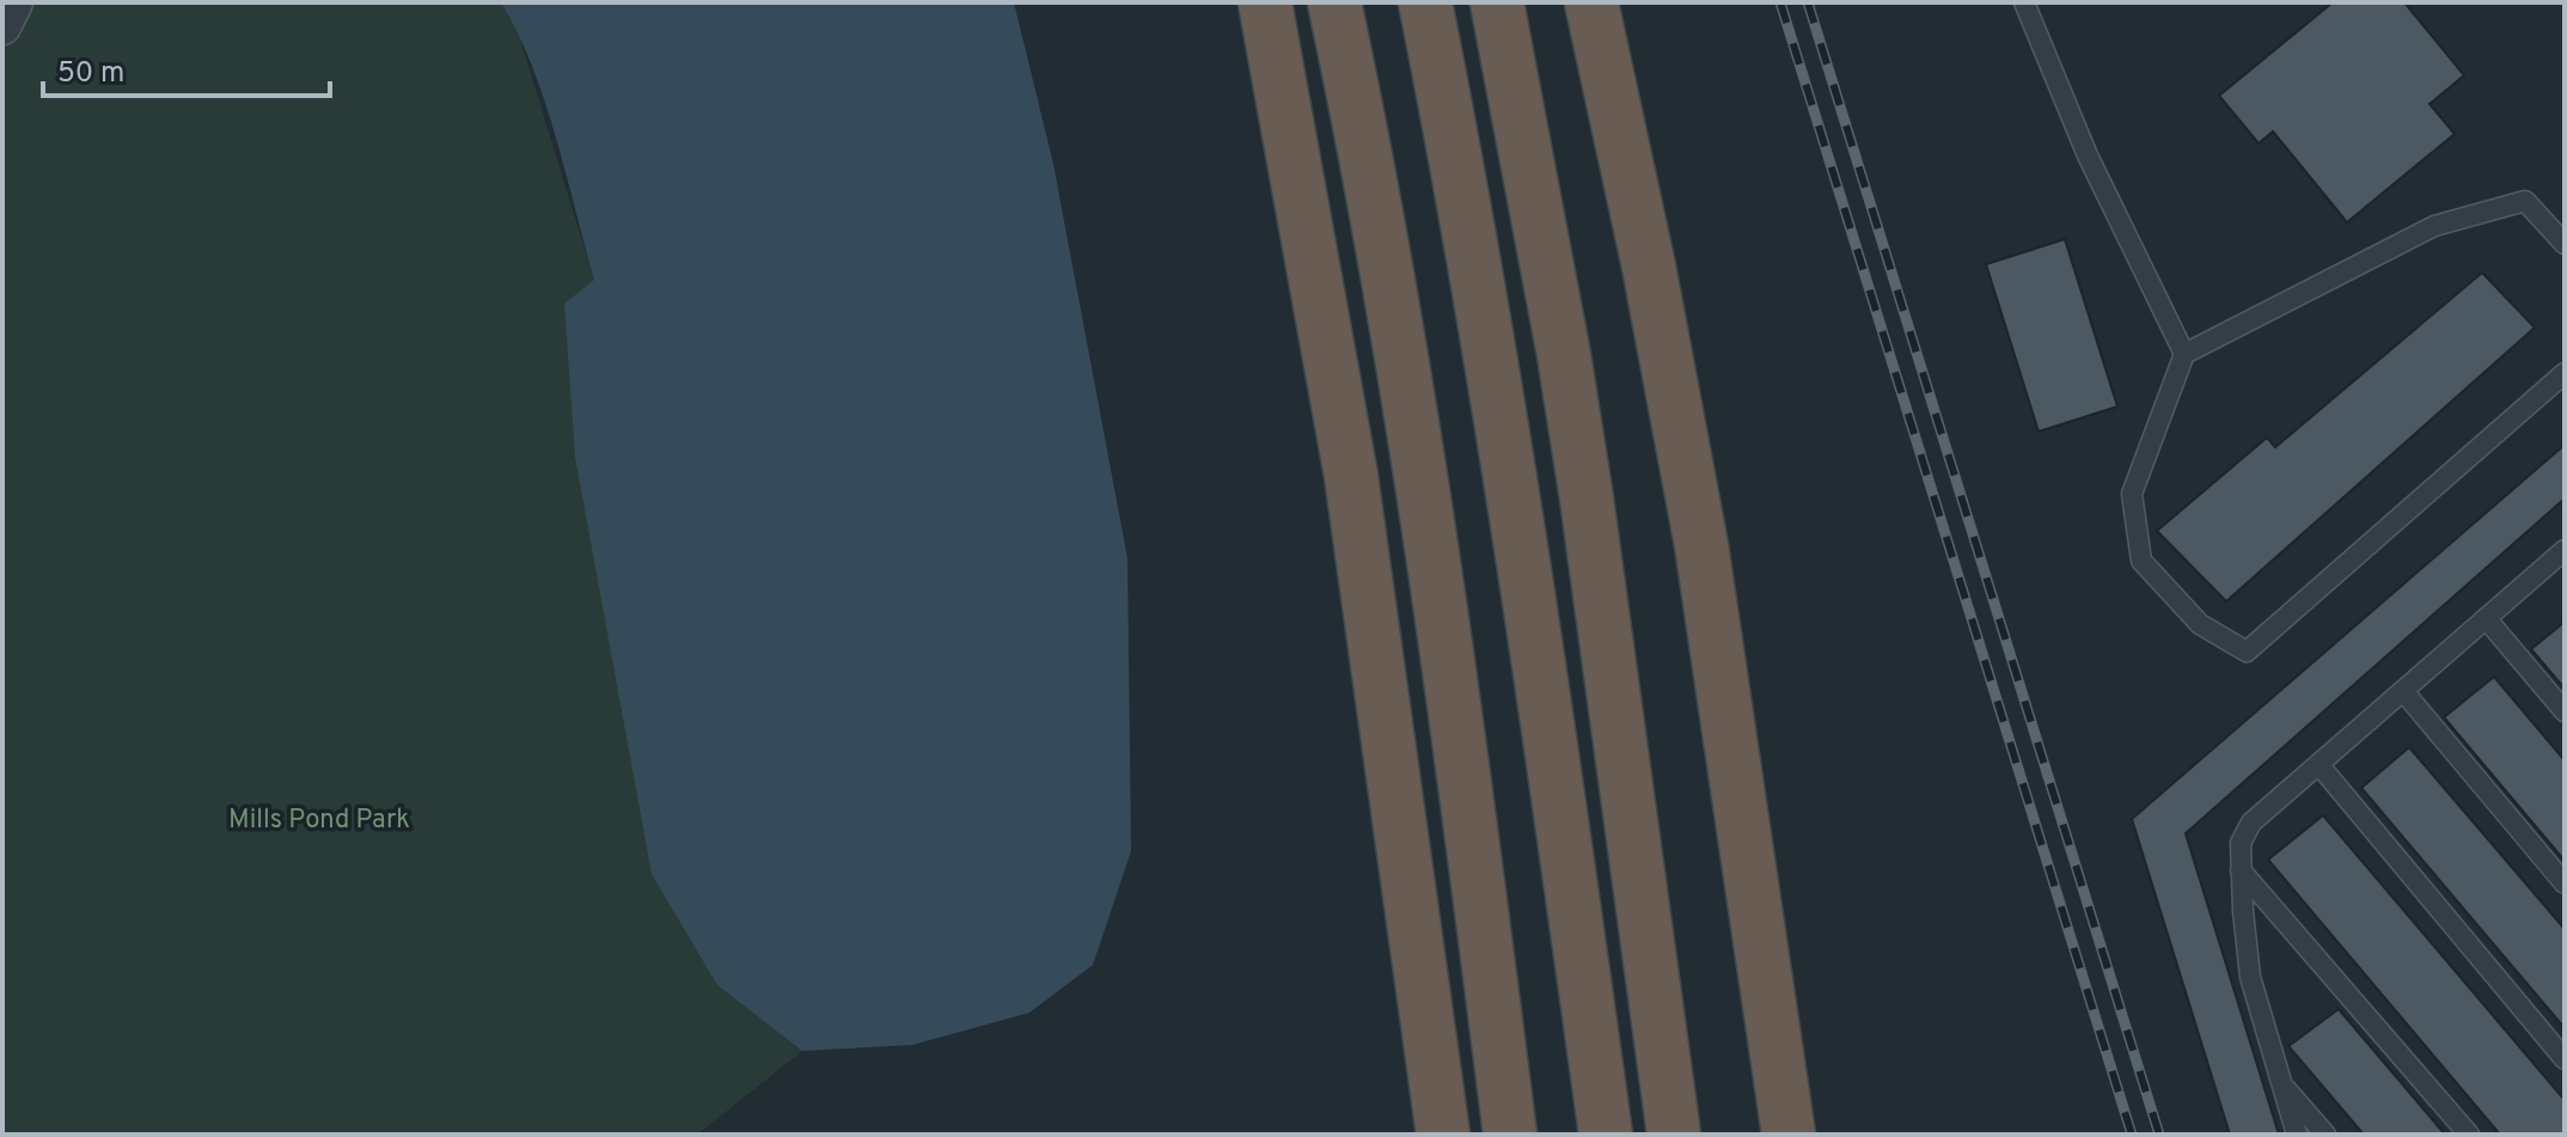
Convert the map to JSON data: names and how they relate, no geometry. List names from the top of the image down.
{
  "parks": ["Mills Pond Park"],
  "scale_bar": "50 m"
}
